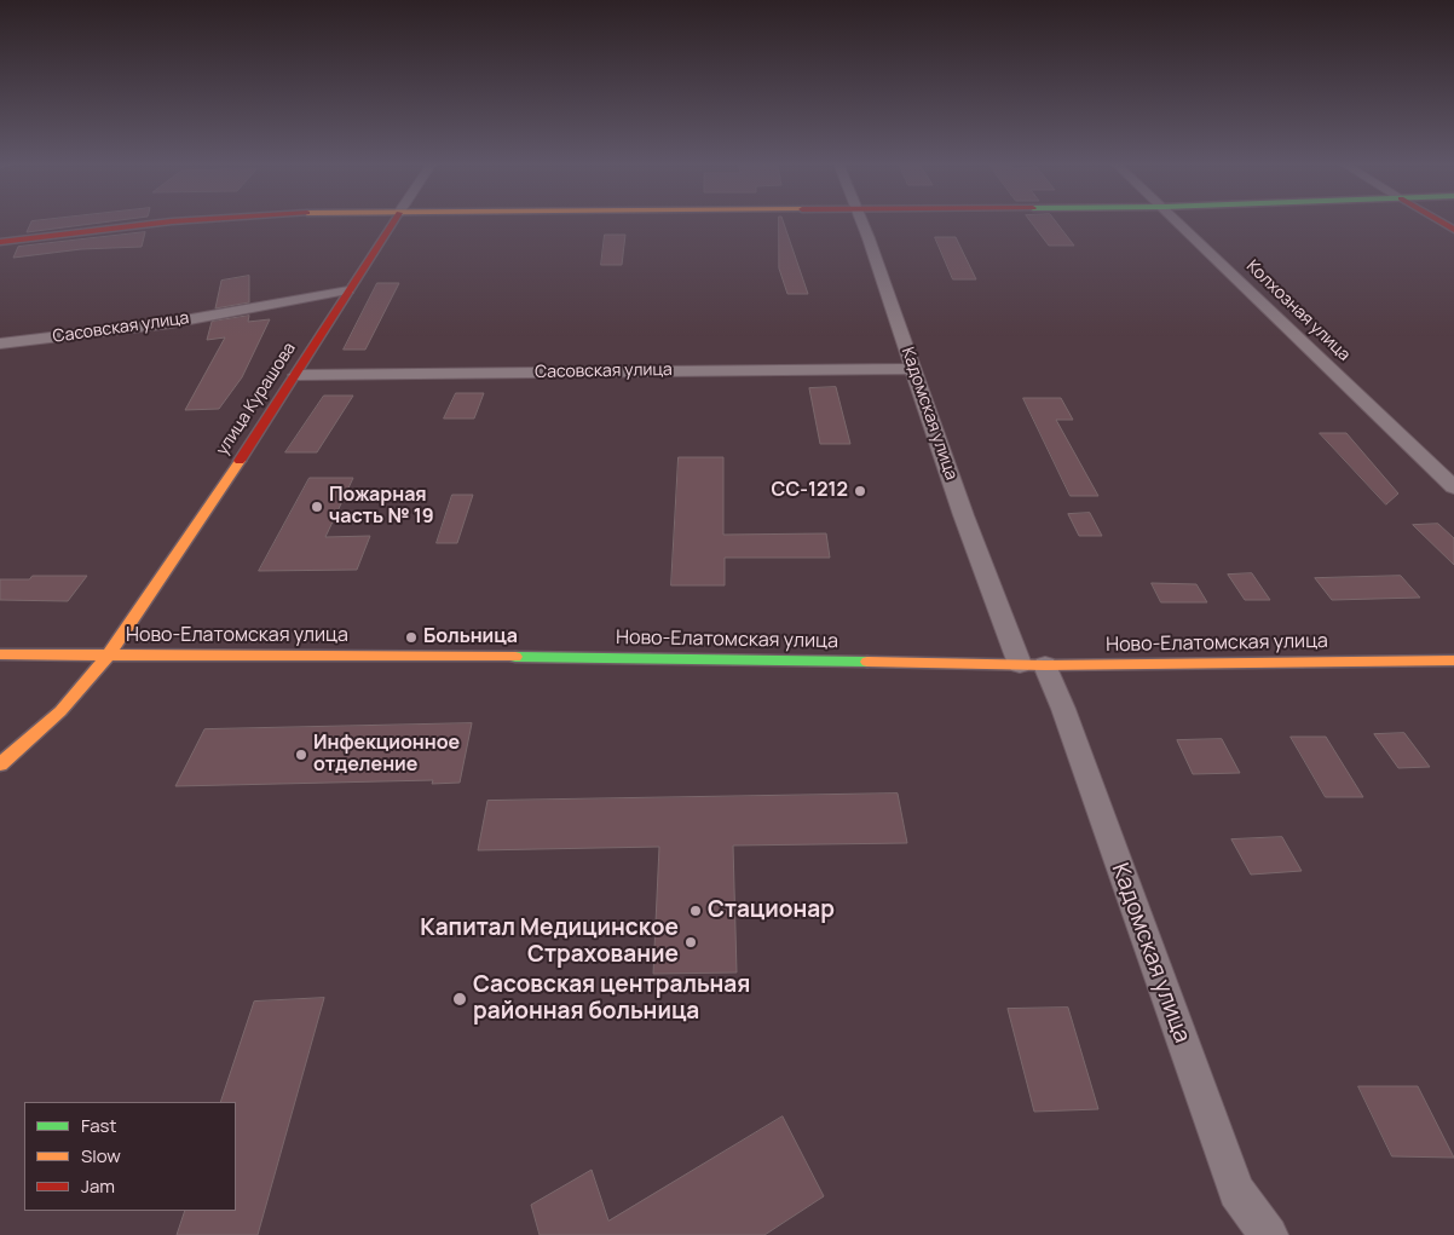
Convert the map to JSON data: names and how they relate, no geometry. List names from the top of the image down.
{
  "streets": {
    "street": [
      "Колхозная улица",
      "Сасовская улица",
      "улица Курашова",
      "Кадомская улица",
      "Ново-Елатомская улица"
    ]
  },
  "crossings": [
    ["Сасовская улица", "улица Курашова"],
    ["Сасовская улица", "Кадомская улица"],
    ["улица Курашова", "Ново-Елатомская улица"],
    ["Кадомская улица", "Ново-Елатомская улица"]
  ],
  "places": [
    "СС-1212",
    "Пожарная часть № 19",
    "Больница",
    "Инфекционное отделение",
    "Стационар",
    "Капитал Медицинское Страхование",
    "Сасовская центральная районная больница"
  ],
  "legend": ["Fast", "Slow", "Jam"]
}
